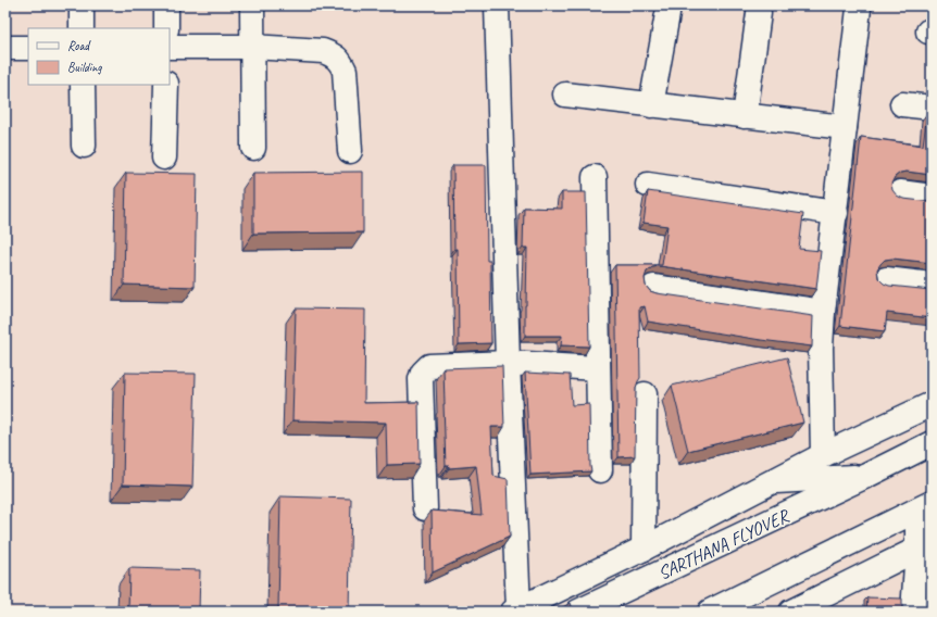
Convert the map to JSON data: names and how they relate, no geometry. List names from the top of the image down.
{
  "streets": {
    "street": ["SARTHANA FLYOVER"]
  },
  "legend": ["Road", "Building"]
}
